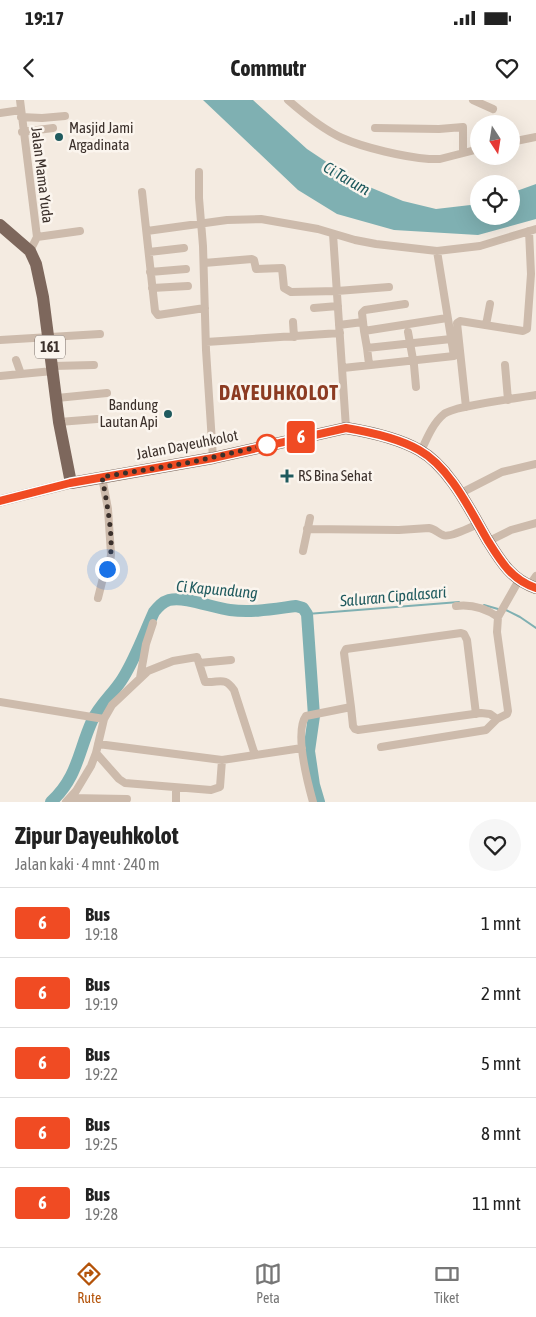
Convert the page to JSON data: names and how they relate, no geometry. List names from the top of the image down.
{
  "streets": {
    "main road": ["161", "Jalan Dayeuhkolot"],
    "street": ["Jalan Mama Yuda"]
  },
  "crossings": [
    ["Jalan Mama Yuda", "161"],
    ["161", "Jalan Dayeuhkolot"]
  ],
  "districts": ["DAYEUHKOLOT"],
  "water": ["Ci Tarum", "Ci Kapundung", "Saluran Cipalasari"],
  "places": {
    "other": ["Masjid Jami Argadinata", "Bandung Lautan Api"],
    "health": ["RS Bina Sehat"]
  },
  "lines": ["bus line 6"],
  "north": "bottom",
  "page": {
    "status": "19:17",
    "header": "Commutr",
    "on_map": "6",
    "heading": ["Zipur Dayeuhkolot", "Jalan kaki · 4 mnt · 240 m"],
    "list": [
      {
        "mark": "6",
        "name": "Bus",
        "note": "19:18",
        "value": "1 mnt"
      },
      {
        "mark": "6",
        "name": "Bus",
        "note": "19:19",
        "value": "2 mnt"
      },
      {
        "mark": "6",
        "name": "Bus",
        "note": "19:22",
        "value": "5 mnt"
      },
      {
        "mark": "6",
        "name": "Bus",
        "note": "19:25",
        "value": "8 mnt"
      },
      {
        "mark": "6",
        "name": "Bus",
        "note": "19:28",
        "value": "11 mnt"
      }
    ],
    "tabs": ["Rute", "Peta", "Tiket"]
  }
}
